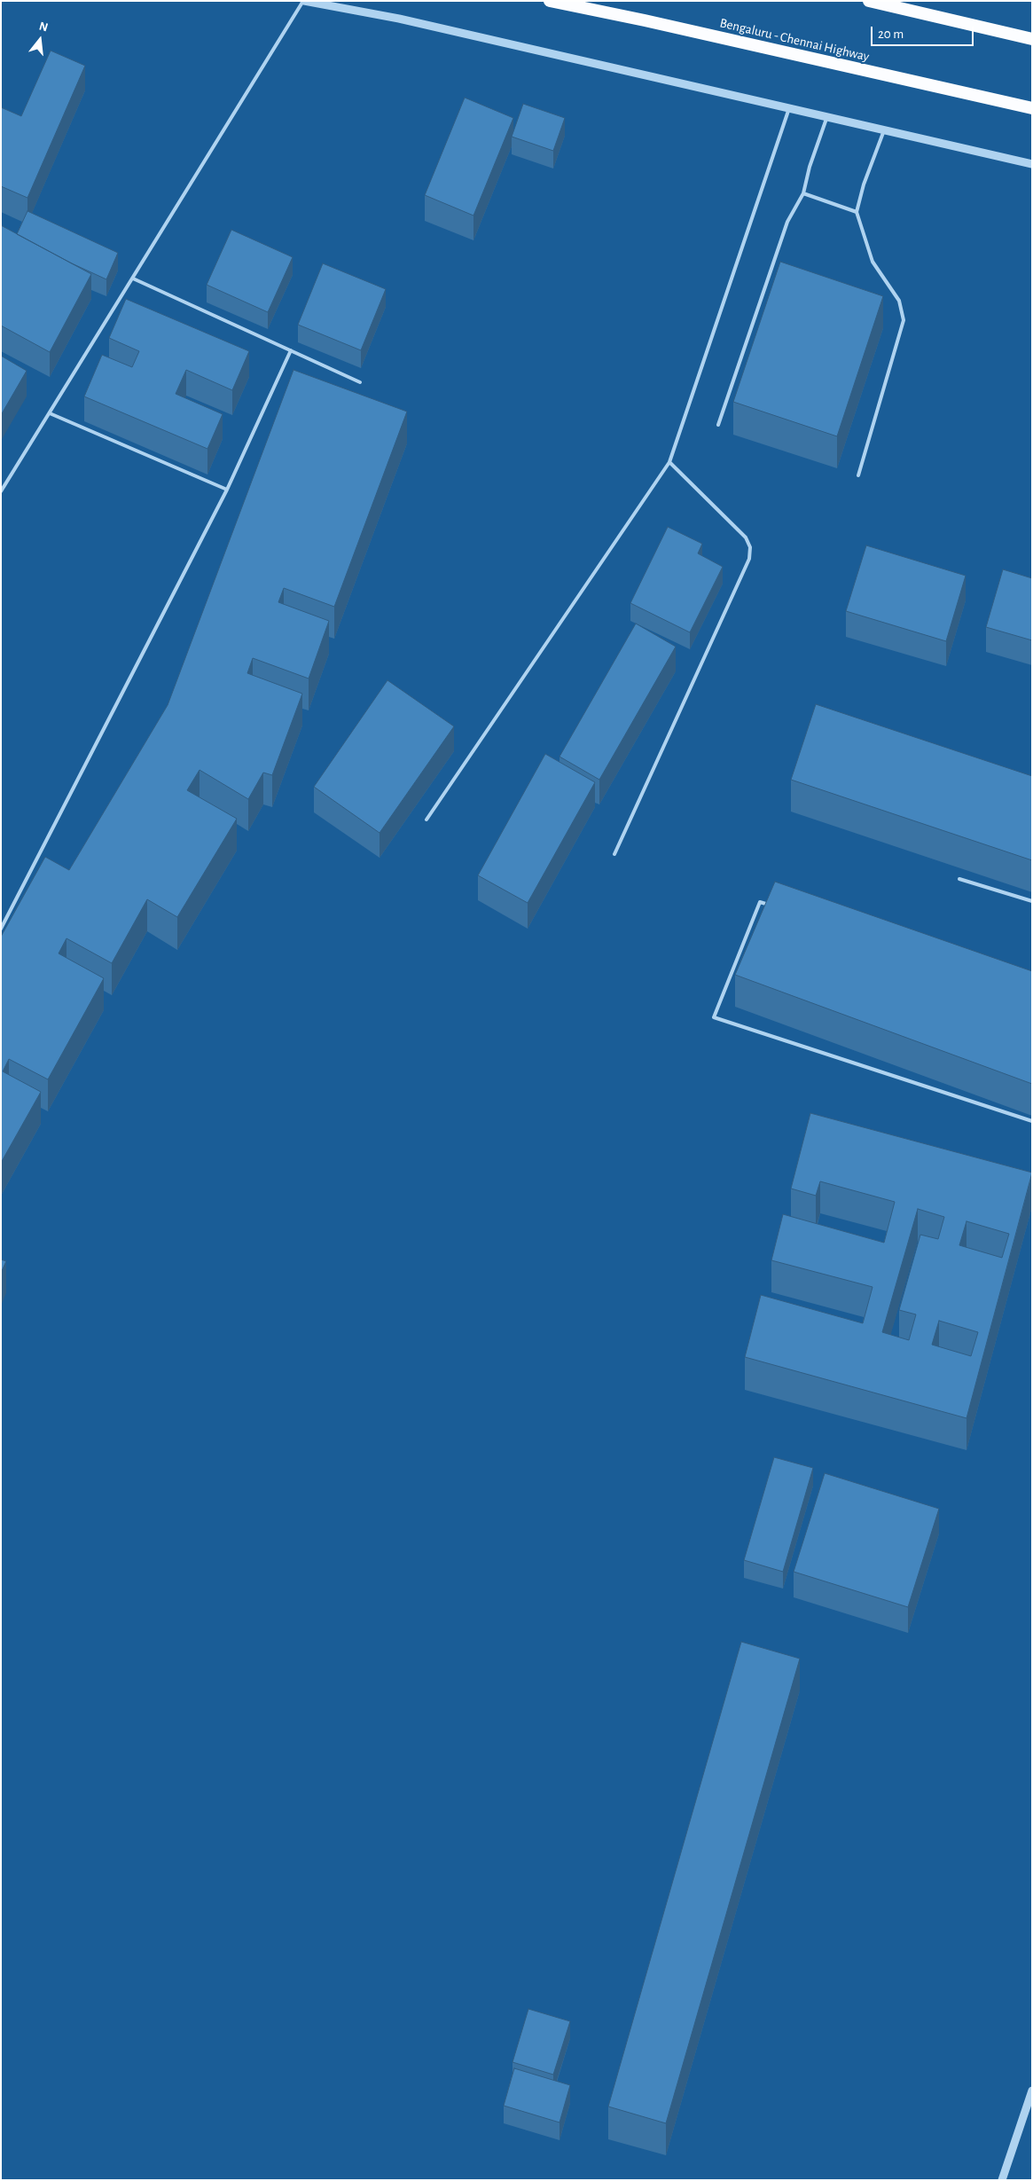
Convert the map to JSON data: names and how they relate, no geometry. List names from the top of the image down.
{
  "streets": {
    "highway": ["Bengaluru - Chennai Highway"]
  },
  "scale_bar": "20 m",
  "north": "top"
}
